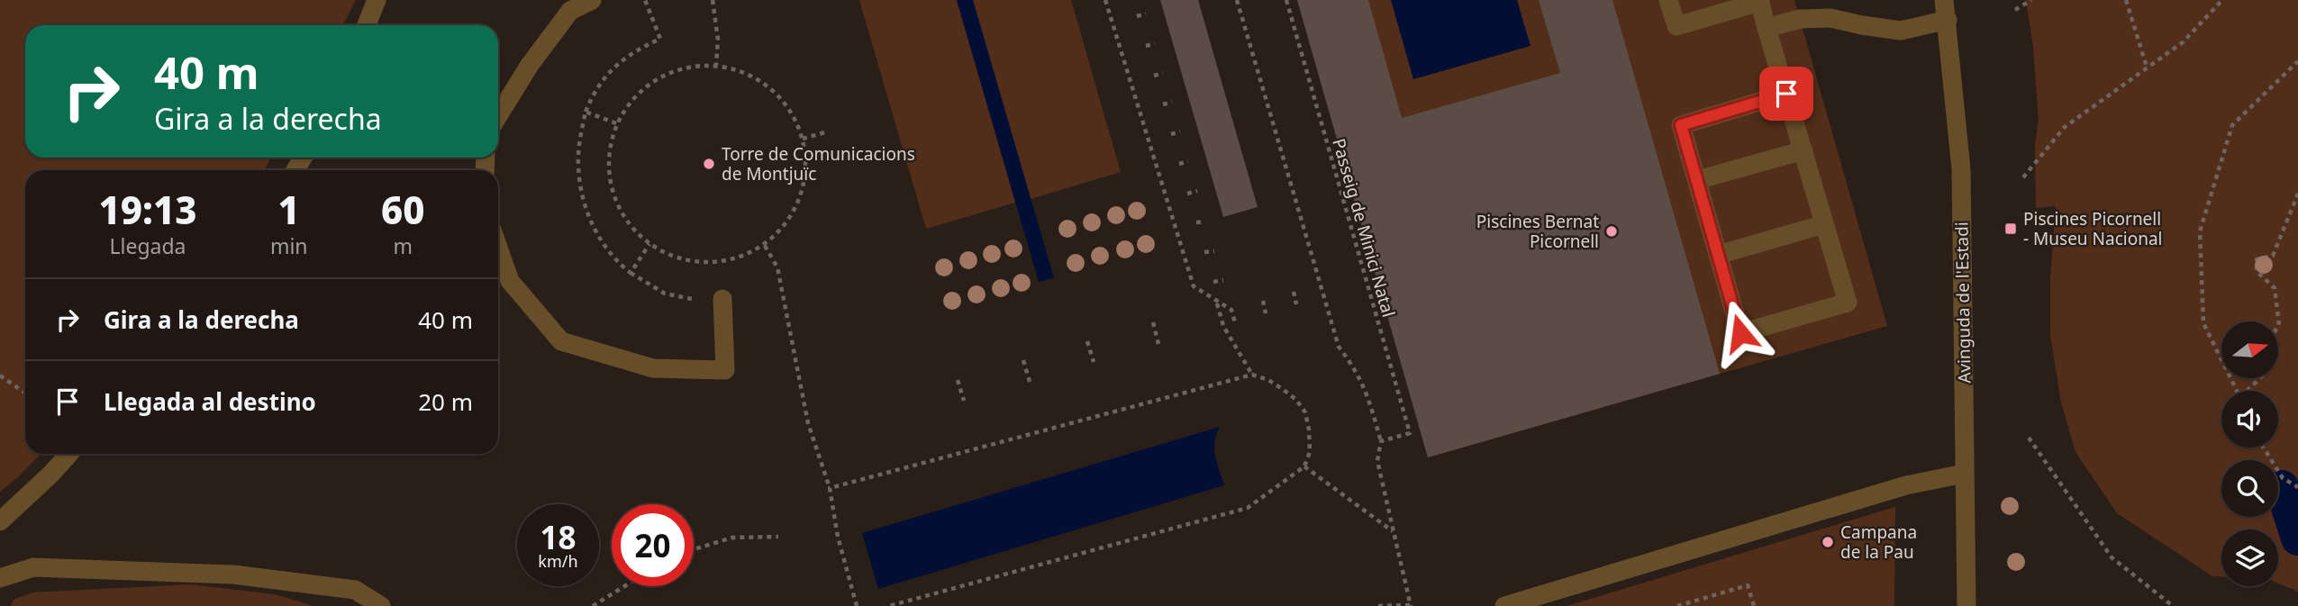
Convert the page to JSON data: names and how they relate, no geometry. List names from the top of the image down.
{
  "streets": {
    "street": ["Avinguda de l'Estadi"],
    "path": ["Passeig de Minici Natal"]
  },
  "places": {
    "other": ["Torre de Comunicacions de Montjuïc", "Piscines Bernat Picornell", "Campana de la Pau"],
    "transit": ["Piscines Picornell - Museu Nacional"]
  },
  "north": "right",
  "page": {
    "turn": ["40 m", "Gira a la derecha"],
    "eta": [
      "19:13",
      "Llegada",
      "1",
      "min",
      "60",
      "m"
    ],
    "list": [
      {
        "name": "Gira a la derecha",
        "value": "40 m"
      },
      {
        "name": "Llegada al destino",
        "value": "20 m"
      }
    ],
    "speed": "18 km/h",
    "limit": "20"
  }
}
